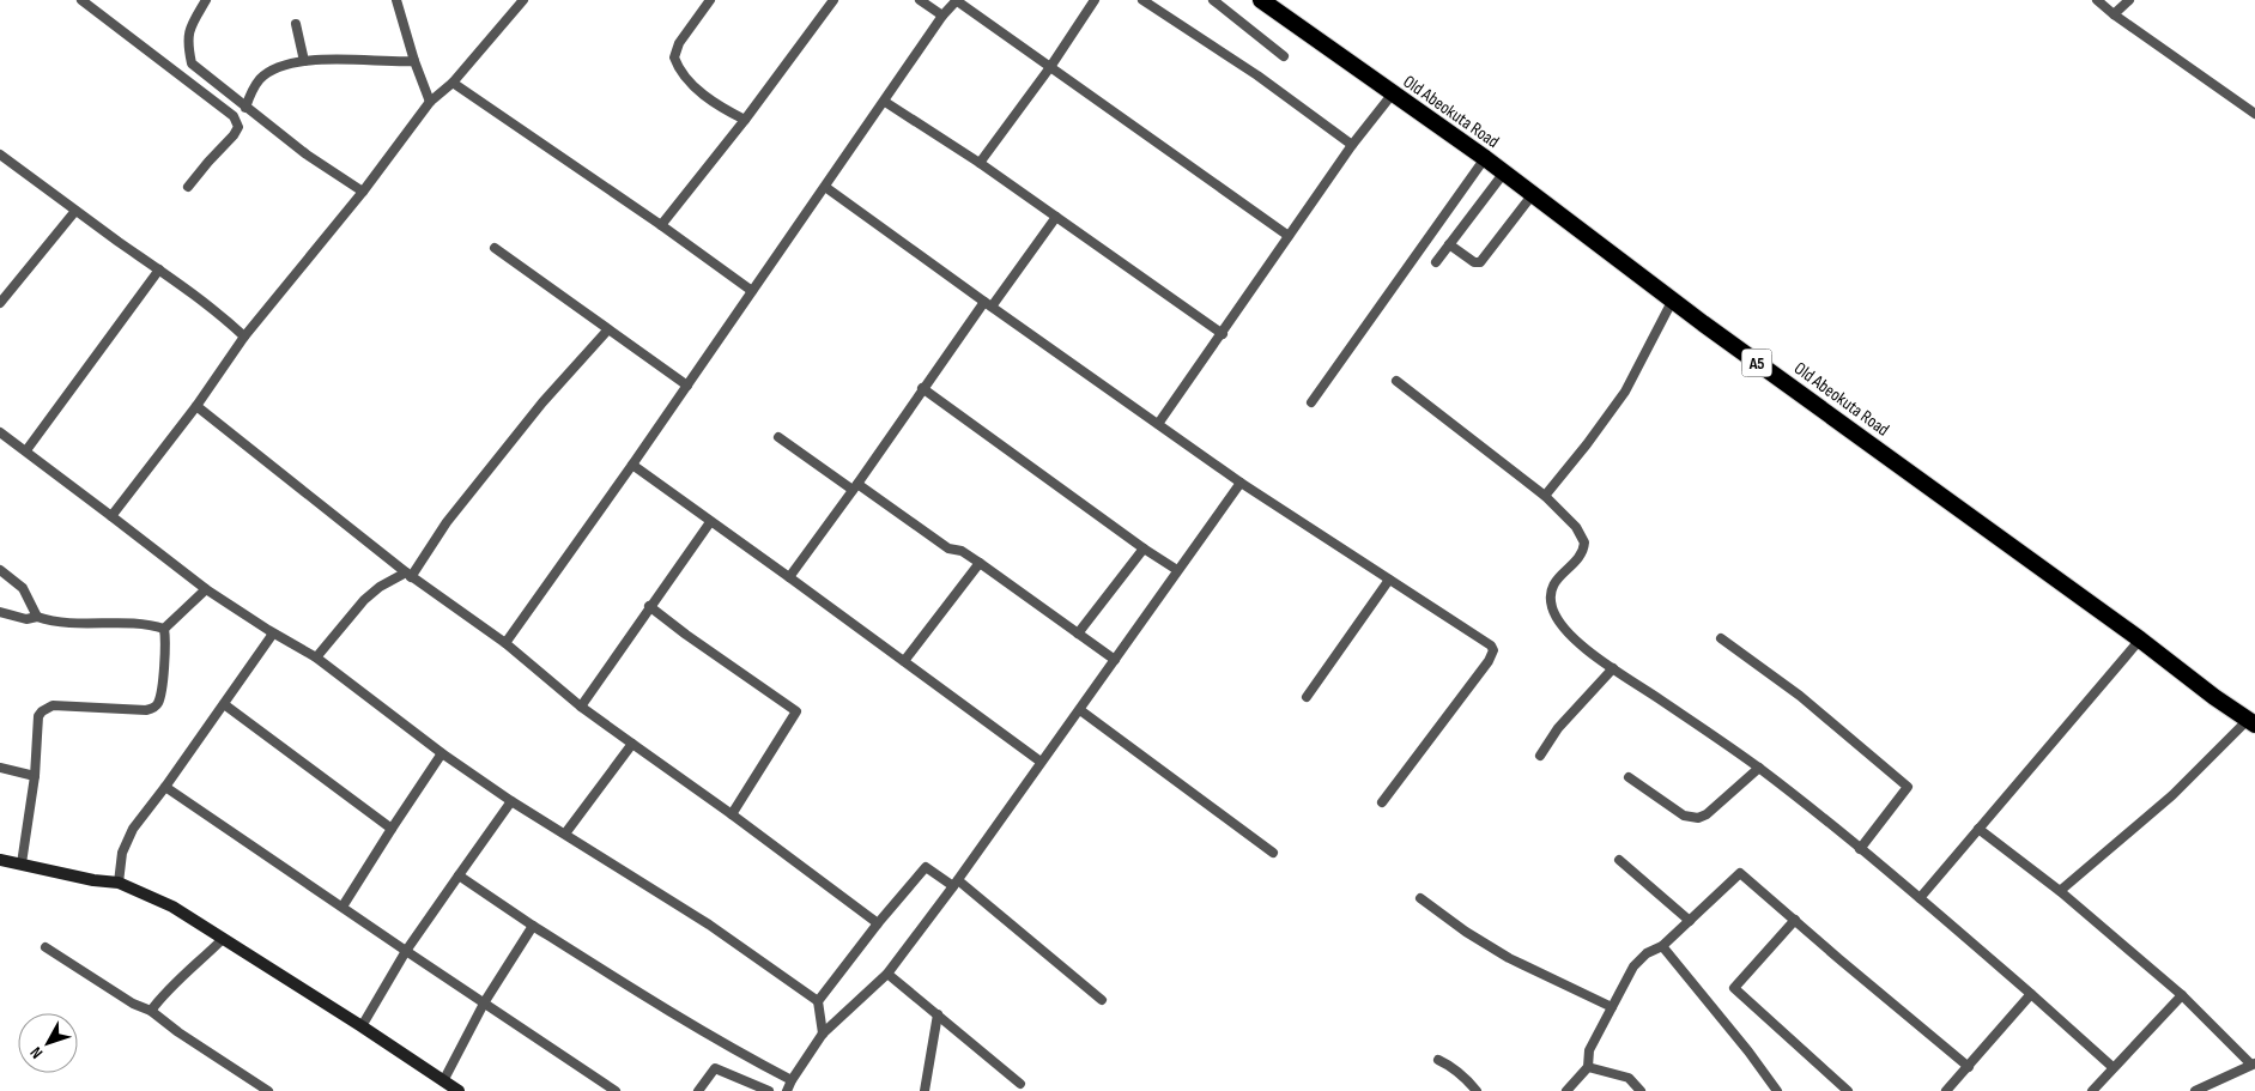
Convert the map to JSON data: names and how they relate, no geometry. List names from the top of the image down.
{
  "streets": {
    "highway": ["Old Abeokuta Road", "A5"]
  },
  "north": "bottom left"
}
